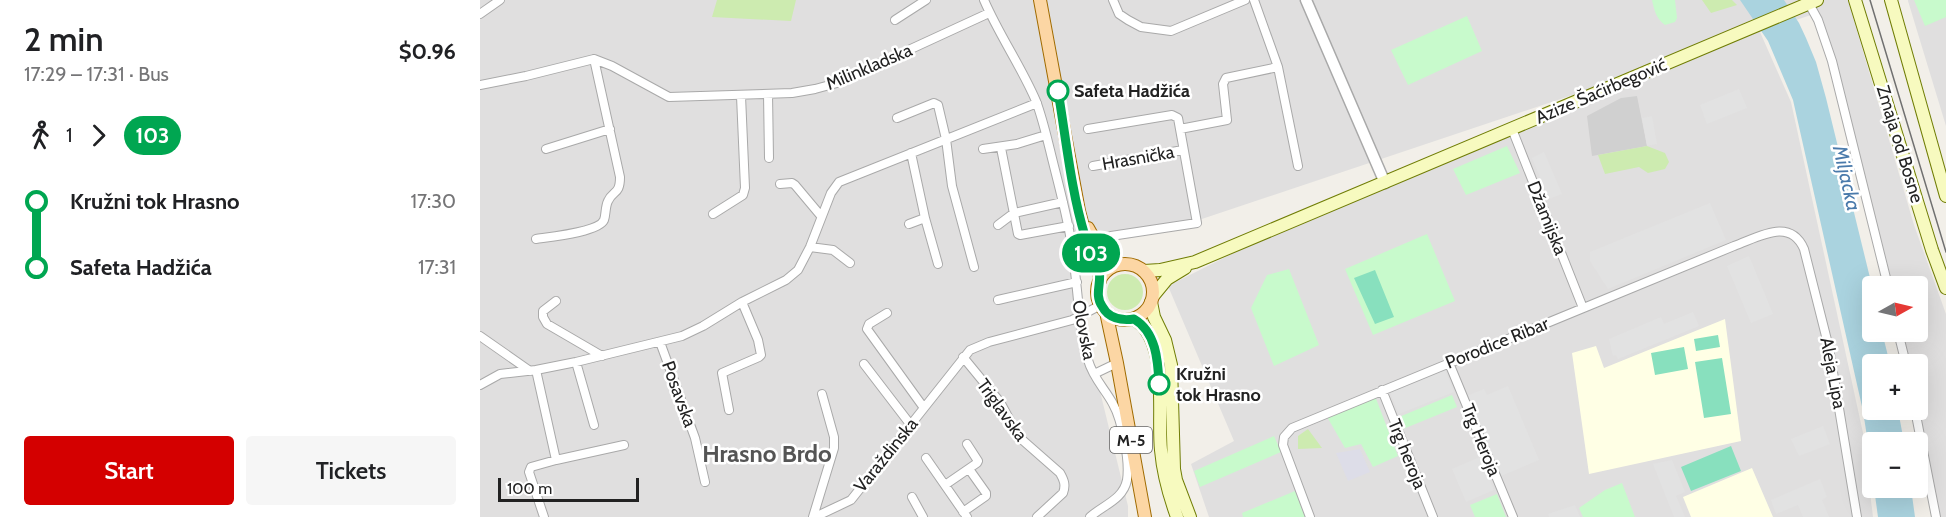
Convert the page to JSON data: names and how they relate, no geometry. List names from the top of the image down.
{
  "streets": {
    "main road": ["Azize Šaćirbegović", "Zmaja od Bosne", "M-5"],
    "street": [
      "Milinkladska",
      "Hrasnička",
      "Džamijska",
      "Olovska",
      "Porodice Ribar",
      "Aleja Lipa",
      "Posavska",
      "Triglavska",
      "Trg Heroja",
      "Trg heroja",
      "Varaždinska"
    ]
  },
  "crossings": [
    ["Milinkladska", "Olovska"],
    ["Azize Šaćirbegović", "Džamijska"],
    ["Azize Šaćirbegović", "M-5"],
    ["Džamijska", "Porodice Ribar"],
    ["Olovska", "Posavska"],
    ["Porodice Ribar", "Aleja Lipa"],
    ["Porodice Ribar", "Trg Heroja"],
    ["Porodice Ribar", "Trg heroja"],
    ["Triglavska", "Varaždinska"]
  ],
  "districts": ["Hrasno Brdo"],
  "water": ["Miljacka"],
  "places": ["Safeta Hadžića", "Kružni tok Hrasno"],
  "lines": ["bus line 103"],
  "scale_bar": "100 m",
  "north": "right",
  "page": {
    "heading": ["2 min", "17:29 – 17:31 · Bus", "$0.96"],
    "on_map": "103",
    "legs": ["1", "103"],
    "list": [
      {
        "name": "Kružni tok Hrasno",
        "value": "17:30"
      },
      {
        "name": "Safeta Hadžića",
        "value": "17:31"
      }
    ],
    "map_buttons": ["+", "−"],
    "buttons": ["Start", "Tickets"],
    "scale": "100 m"
  }
}
